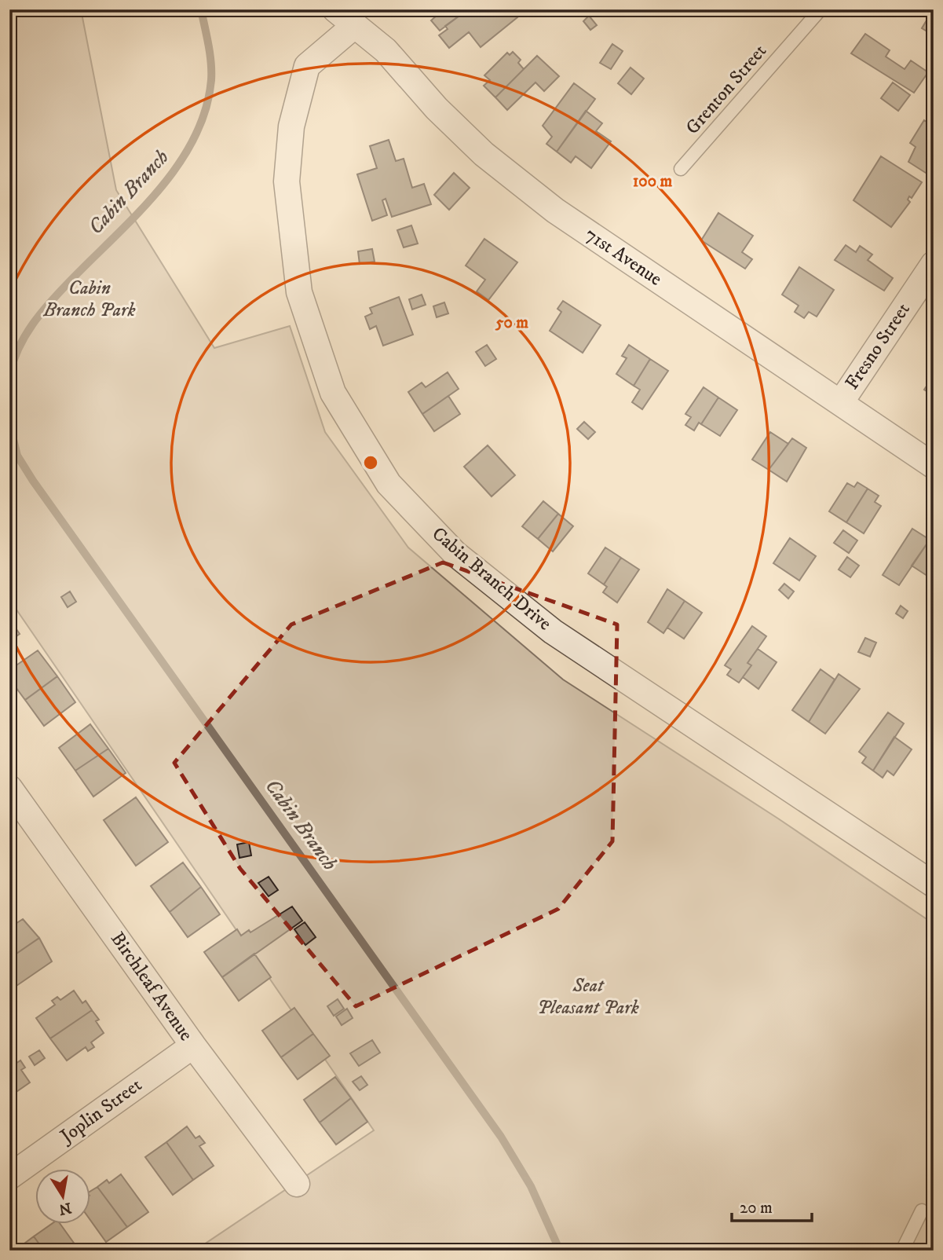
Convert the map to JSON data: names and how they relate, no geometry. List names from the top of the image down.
{
  "streets": {
    "street": [
      "71st Avenue",
      "Fresno Street",
      "Cabin Branch Drive",
      "Birchleaf Avenue",
      "Joplin Street"
    ],
    "lane": ["Grenton Street"]
  },
  "crossings": [
    ["71st Avenue", "Fresno Street"],
    ["71st Avenue", "Cabin Branch Drive"],
    ["Birchleaf Avenue", "Joplin Street"]
  ],
  "water": ["Cabin Branch"],
  "parks": ["Cabin Branch Park", "Seat Pleasant Park"],
  "scale_bar": "20 m",
  "north": "bottom",
  "rings": ["100 m", "50 m"]
}
